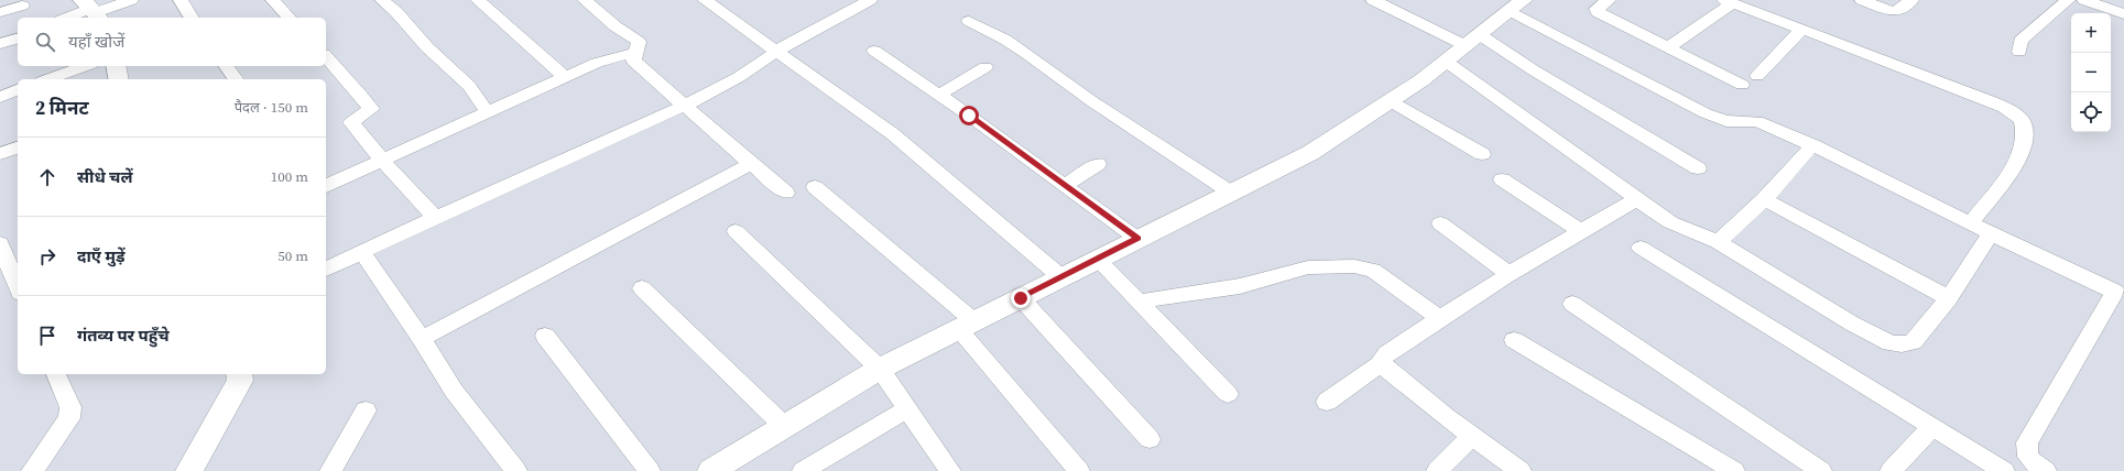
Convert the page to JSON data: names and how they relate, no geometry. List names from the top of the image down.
{
  "page": {
    "map_buttons": ["+", "−"],
    "search": "यहाँ खोजें",
    "heading": ["2 मिनट", "पैदल · 150 m"],
    "list": [
      ["सीधे चलें", "100 m"],
      ["दाएँ मुड़ें", "50 m"],
      "गंतव्य पर पहुँचे"
    ]
  }
}
